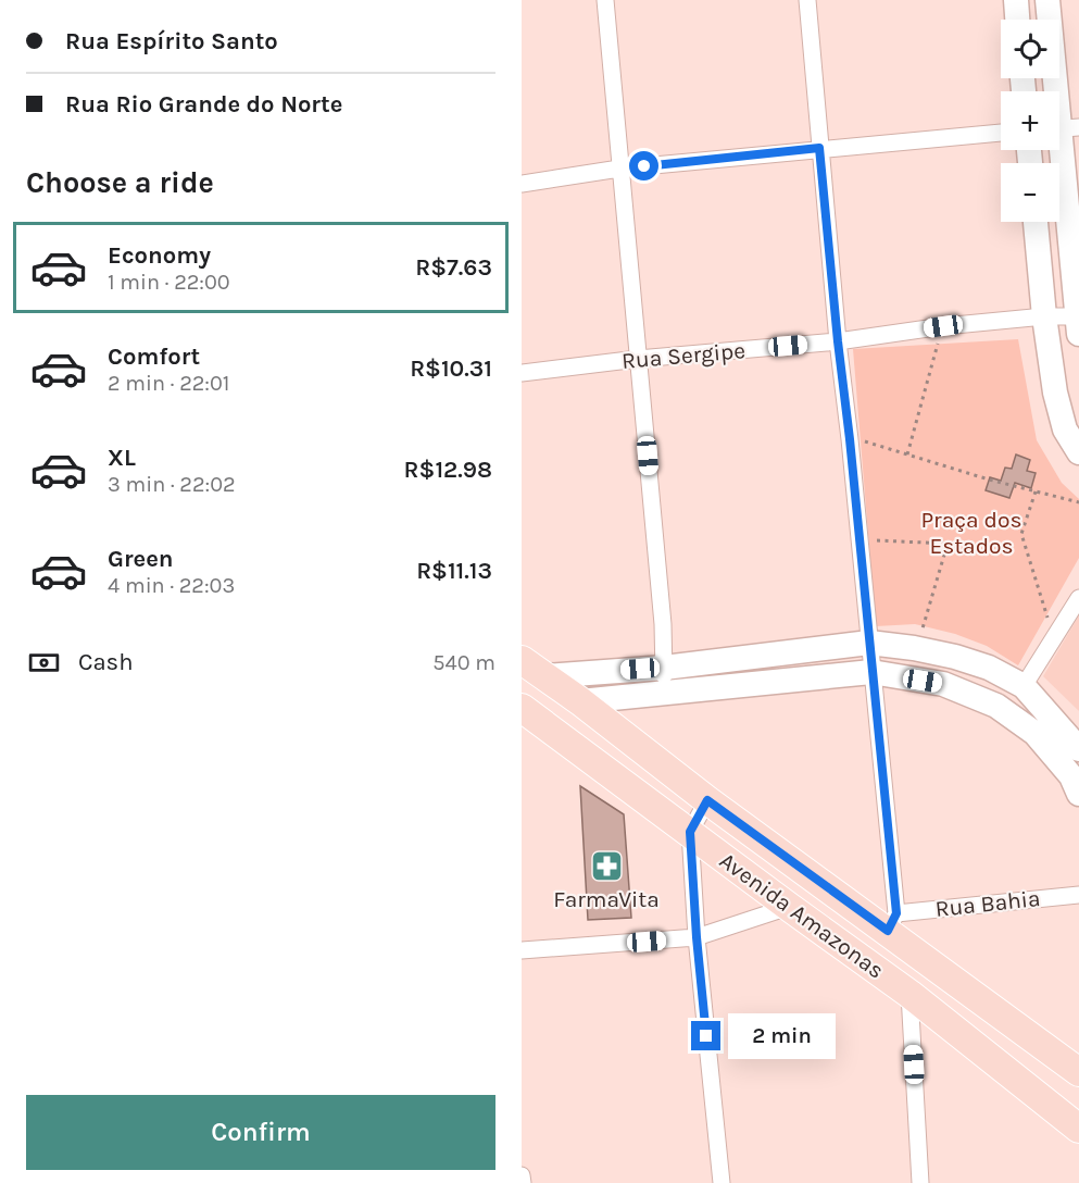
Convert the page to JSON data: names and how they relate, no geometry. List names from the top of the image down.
{
  "streets": {
    "main road": ["Avenida Amazonas"],
    "street": ["Rua Sergipe", "Rua Bahia"]
  },
  "crossings": [
    ["Rua Bahia", "Avenida Amazonas"]
  ],
  "parks": ["Praça dos Estados"],
  "places": {
    "pharmacy": ["FarmaVita"]
  },
  "page": {
    "banner": ["Rua Espírito Santo", "Rua Rio Grande do Norte"],
    "map_buttons": ["+", "−"],
    "heading": "Choose a ride",
    "list": [
      {
        "name": "Economy",
        "note": "1 min · 22:00",
        "value": "R$7.63"
      },
      {
        "name": "Comfort",
        "note": "2 min · 22:01",
        "value": "R$10.31"
      },
      {
        "name": "XL",
        "note": "3 min · 22:02",
        "value": "R$12.98"
      },
      {
        "name": "Green",
        "note": "4 min · 22:03",
        "value": "R$11.13"
      }
    ],
    "pay": ["Cash", "540 m"],
    "bubble": "2 min",
    "buttons": "Confirm"
  }
}
